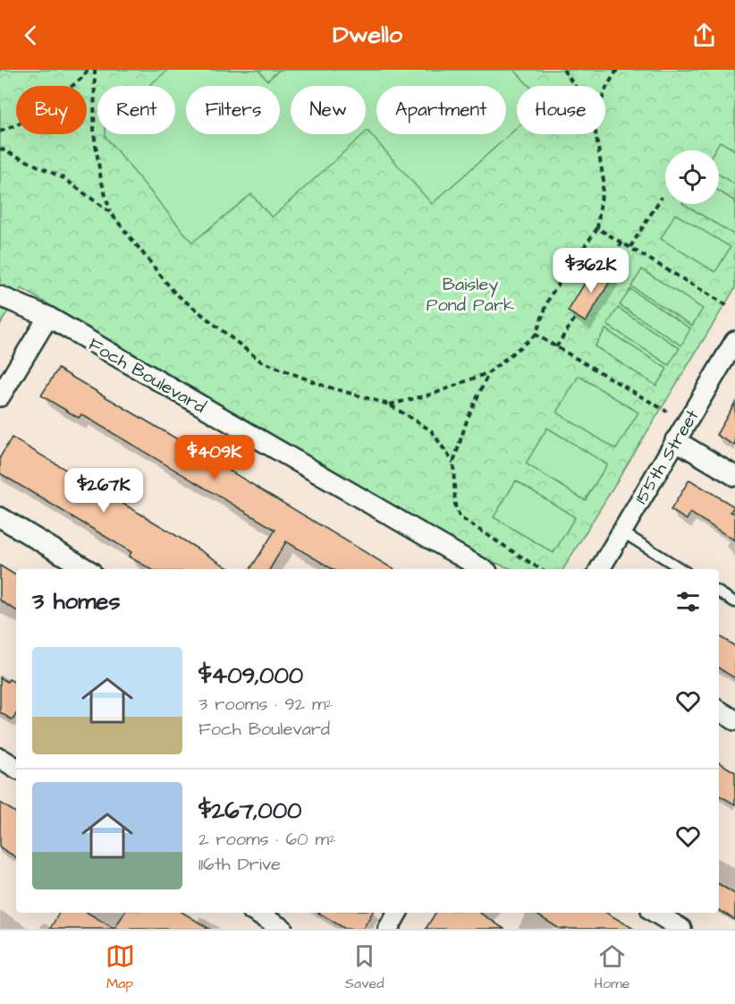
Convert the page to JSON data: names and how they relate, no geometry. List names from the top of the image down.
{
  "streets": {
    "street": ["Foch Boulevard", "155th Street"]
  },
  "parks": ["Baisley Pond Park"],
  "page": {
    "header": "Dwello",
    "chip": [
      "Buy",
      "Rent",
      "Filters",
      "New",
      "Apartment",
      "House"
    ],
    "price": ["$362K", "$409K", "$267K"],
    "heading": "3 homes",
    "list": [
      {
        "name": "$409,000",
        "note": "3 rooms · 92 m² · Foch Boulevard"
      },
      {
        "name": "$267,000",
        "note": "2 rooms · 60 m² · 116th Drive"
      }
    ],
    "tabs": ["Map", "Saved", "Home"]
  }
}
